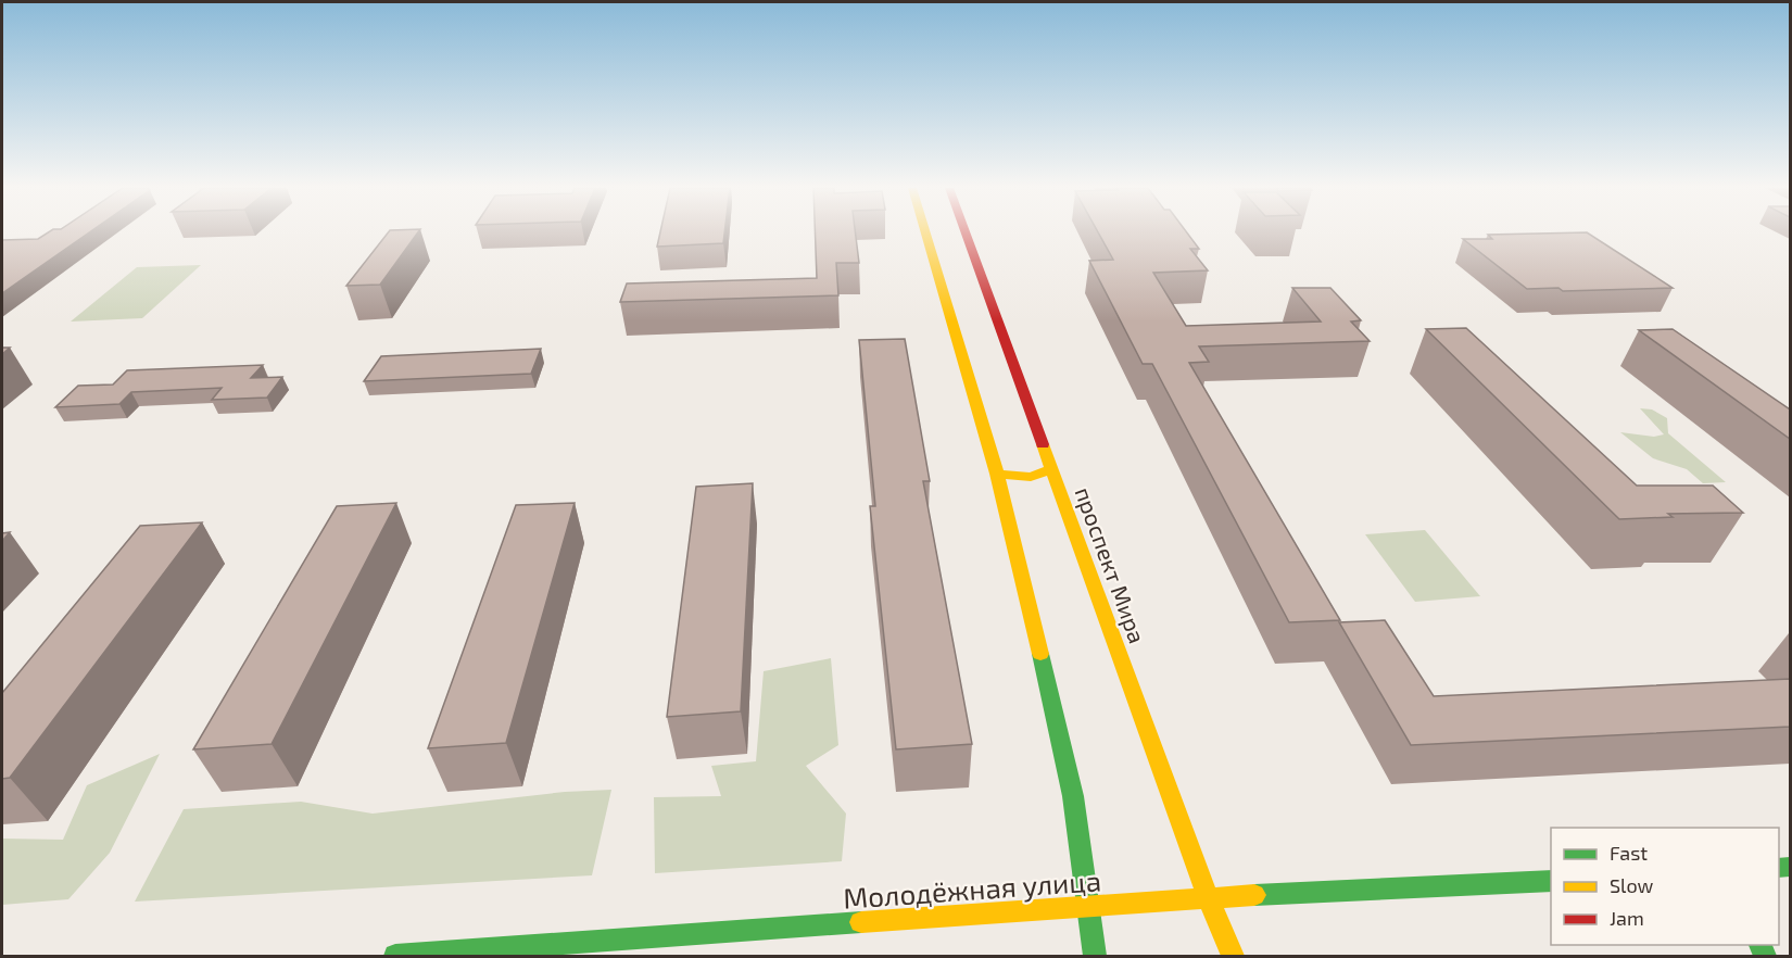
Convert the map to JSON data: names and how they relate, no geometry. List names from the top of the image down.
{
  "streets": {
    "main road": ["проспект Мира", "Молодёжная улица"]
  },
  "crossings": [
    ["проспект Мира", "Молодёжная улица"]
  ],
  "legend": ["Fast", "Slow", "Jam"]
}
